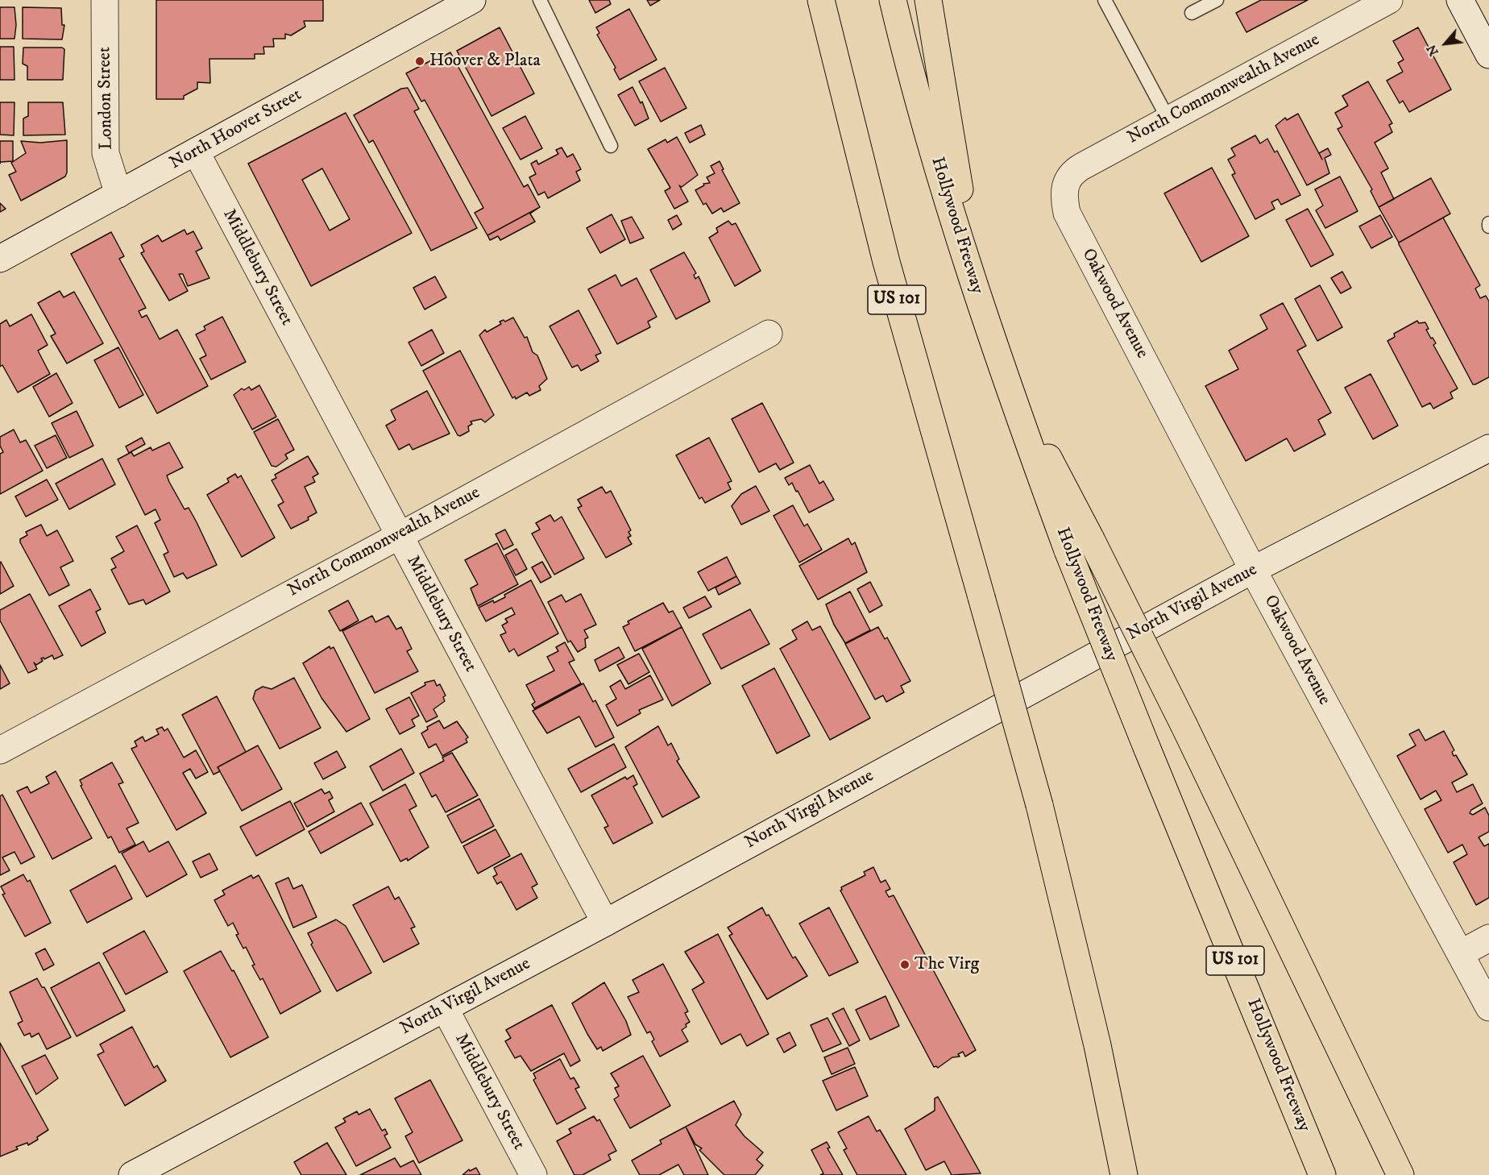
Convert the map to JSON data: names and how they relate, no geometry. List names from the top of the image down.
{
  "streets": {
    "highway": ["Hollywood Freeway", "US 101"],
    "street": [
      "North Commonwealth Avenue",
      "London Street",
      "North Hoover Street",
      "Middlebury Street",
      "Oakwood Avenue",
      "North Virgil Avenue"
    ]
  },
  "crossings": [
    ["North Commonwealth Avenue", "Middlebury Street"],
    ["North Commonwealth Avenue", "Oakwood Avenue"],
    ["London Street", "North Hoover Street"],
    ["North Hoover Street", "Middlebury Street"],
    ["Middlebury Street", "North Virgil Avenue"],
    ["Oakwood Avenue", "North Virgil Avenue"]
  ],
  "places": ["Hoover & Plata", "The Virg"],
  "north": "bottom left"
}
